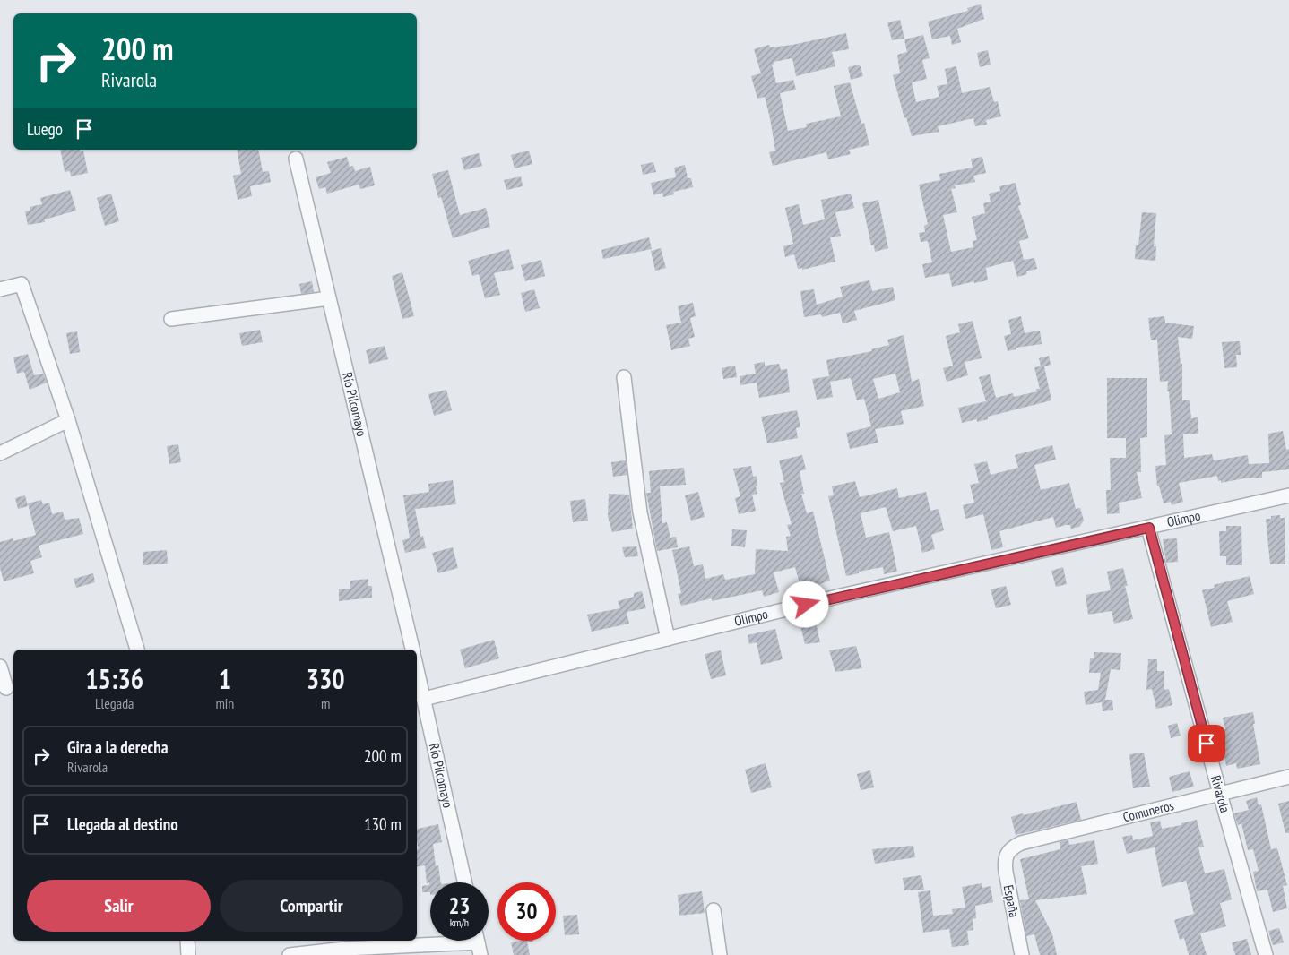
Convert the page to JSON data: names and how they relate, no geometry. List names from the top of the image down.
{
  "streets": {
    "street": [
      "Río Pilcomayo",
      "Olimpo",
      "Rivarola",
      "Comuneros",
      "España"
    ]
  },
  "crossings": [
    ["Río Pilcomayo", "Olimpo"],
    ["Olimpo", "Rivarola"],
    ["Rivarola", "Comuneros"],
    ["Comuneros", "España"]
  ],
  "page": {
    "turn": ["200 m", "Rivarola"],
    "then": "Luego",
    "eta": [
      "15:36",
      "Llegada",
      "1",
      "min",
      "330",
      "m"
    ],
    "list": [
      {
        "name": "Gira a la derecha",
        "note": "Rivarola",
        "value": "200 m"
      },
      {
        "name": "Llegada al destino",
        "value": "130 m"
      }
    ],
    "buttons": ["Salir", "Compartir"],
    "speed": "23 km/h",
    "limit": "30"
  }
}
